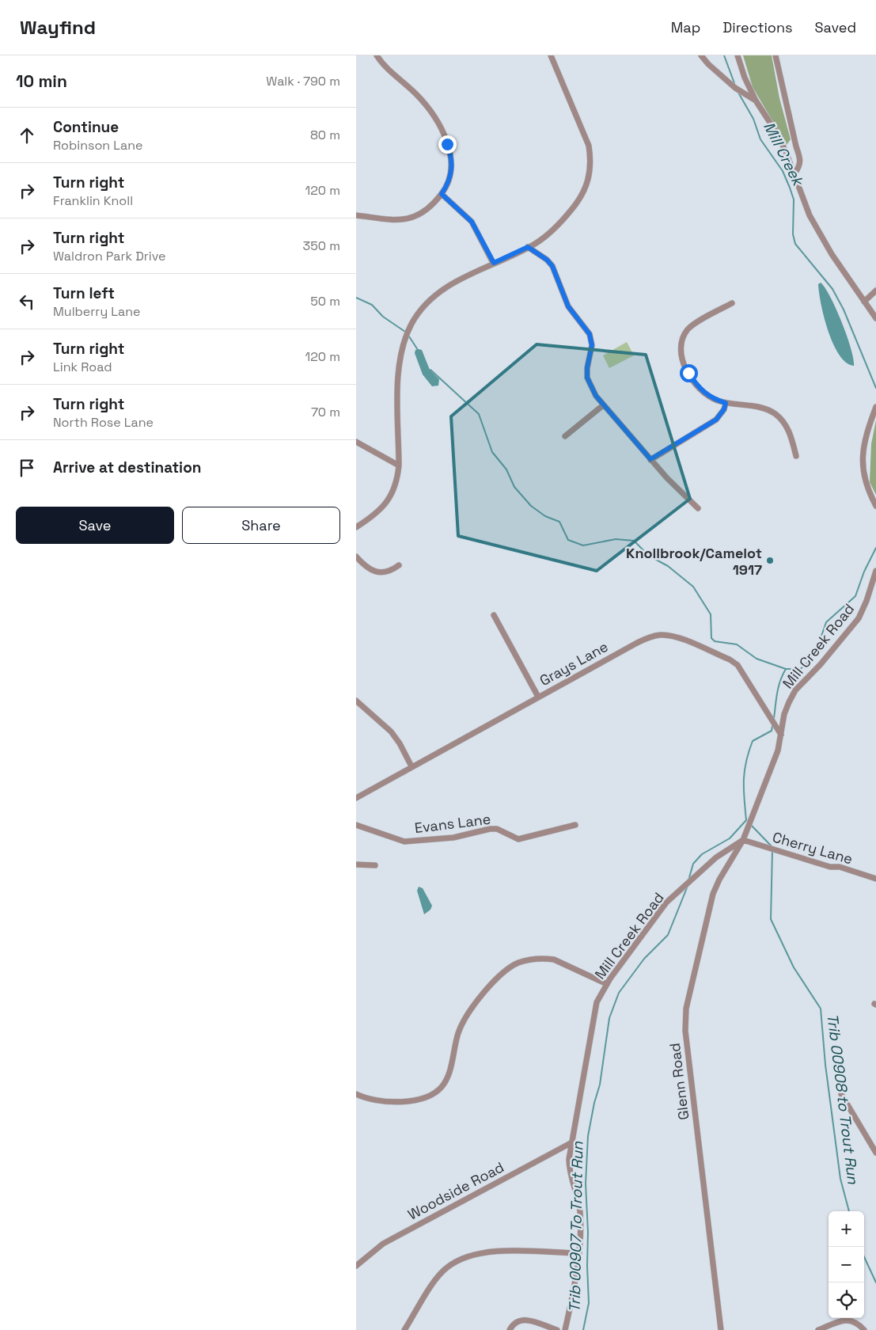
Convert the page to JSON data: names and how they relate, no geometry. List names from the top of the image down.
{
  "streets": {
    "street": [
      "Mill Creek Road",
      "Grays Lane",
      "Evans Lane",
      "Cherry Lane",
      "Glenn Road",
      "Woodside Road"
    ]
  },
  "crossings": [
    ["Mill Creek Road", "Grays Lane"],
    ["Mill Creek Road", "Cherry Lane"],
    ["Mill Creek Road", "Glenn Road"],
    ["Mill Creek Road", "Woodside Road"],
    ["Cherry Lane", "Glenn Road"]
  ],
  "water": ["Mill Creek", "Trib 00908 to Trout Run", "Trib 00907 To Trout Run"],
  "places": ["Knollbrook/Camelot 1917"],
  "page": {
    "header": "Wayfind",
    "nav": ["Map", "Directions", "Saved"],
    "heading": ["10 min", "Walk · 790 m"],
    "list": [
      ["Continue", "Robinson Lane", "80 m"],
      ["Turn right", "Franklin Knoll", "120 m"],
      ["Turn right", "Waldron Park Drive", "350 m"],
      ["Turn left", "Mulberry Lane", "50 m"],
      ["Turn right", "Link Road", "120 m"],
      ["Turn right", "North Rose Lane", "70 m"],
      "Arrive at destination"
    ],
    "buttons": ["Save", "Share"],
    "map_buttons": ["+", "−"]
  }
}
